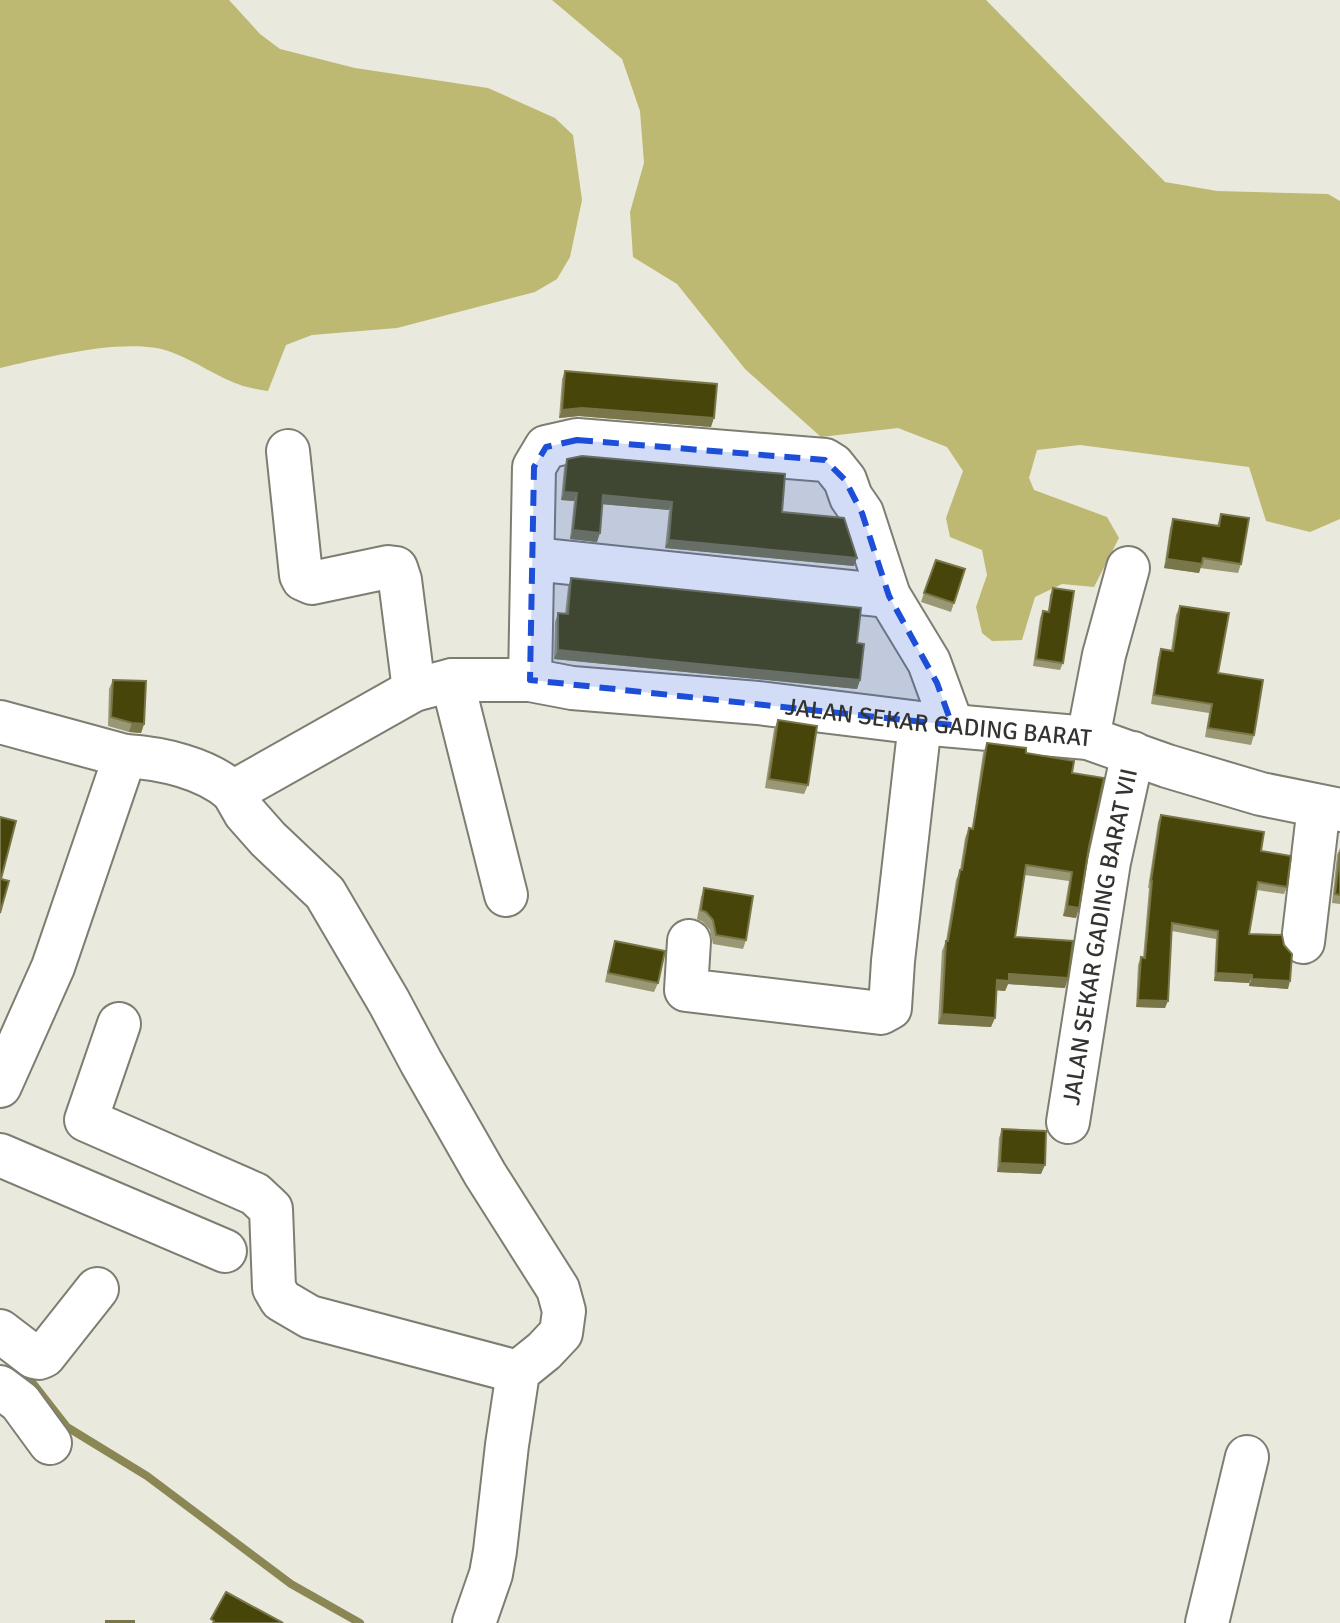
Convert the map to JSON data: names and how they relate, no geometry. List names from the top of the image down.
{
  "streets": {
    "street": ["JALAN SEKAR GADING BARAT", "JALAN SEKAR GADING BARAT VII"]
  },
  "crossings": [
    ["JALAN SEKAR GADING BARAT", "JALAN SEKAR GADING BARAT VII"]
  ]
}
